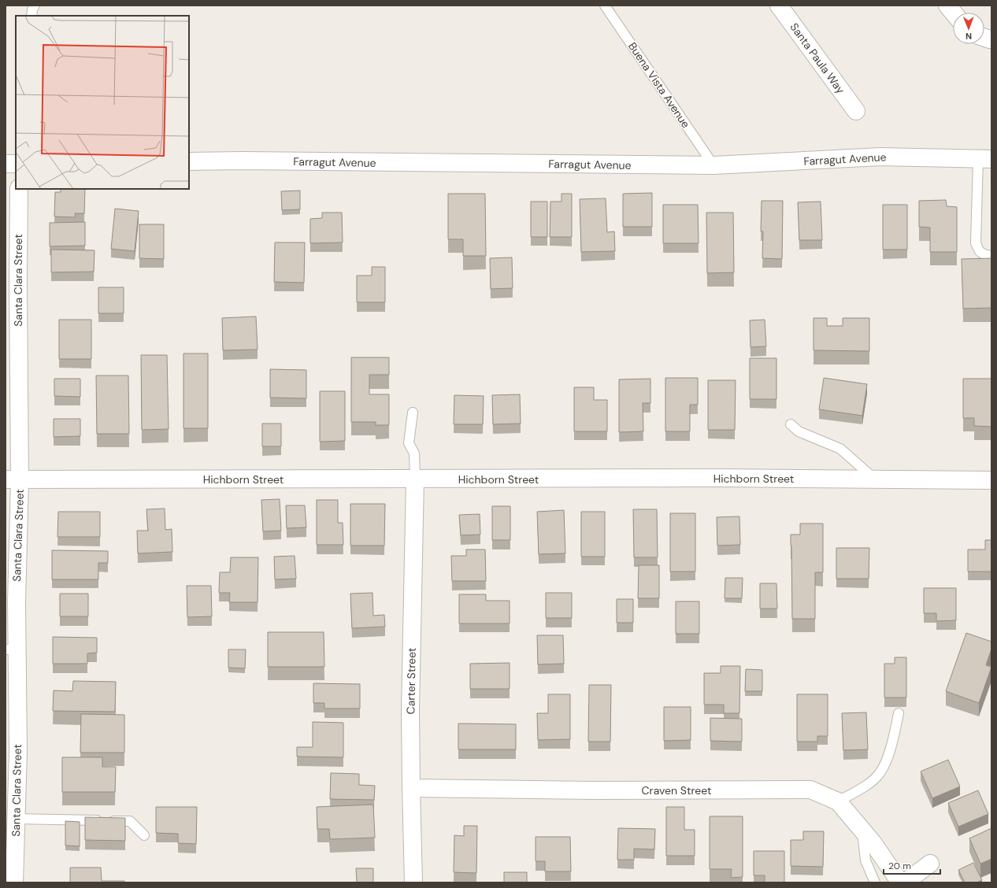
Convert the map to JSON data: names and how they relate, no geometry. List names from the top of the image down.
{
  "streets": {
    "street": [
      "Santa Paula Way",
      "Farragut Avenue",
      "Santa Clara Street",
      "Hichborn Street",
      "Carter Street",
      "Craven Street"
    ],
    "lane": ["Buena Vista Avenue"]
  },
  "crossings": [
    ["Buena Vista Avenue", "Farragut Avenue"],
    ["Santa Clara Street", "Hichborn Street"],
    ["Hichborn Street", "Carter Street"],
    ["Carter Street", "Craven Street"]
  ],
  "scale_bar": "20 m",
  "north": "bottom"
}
